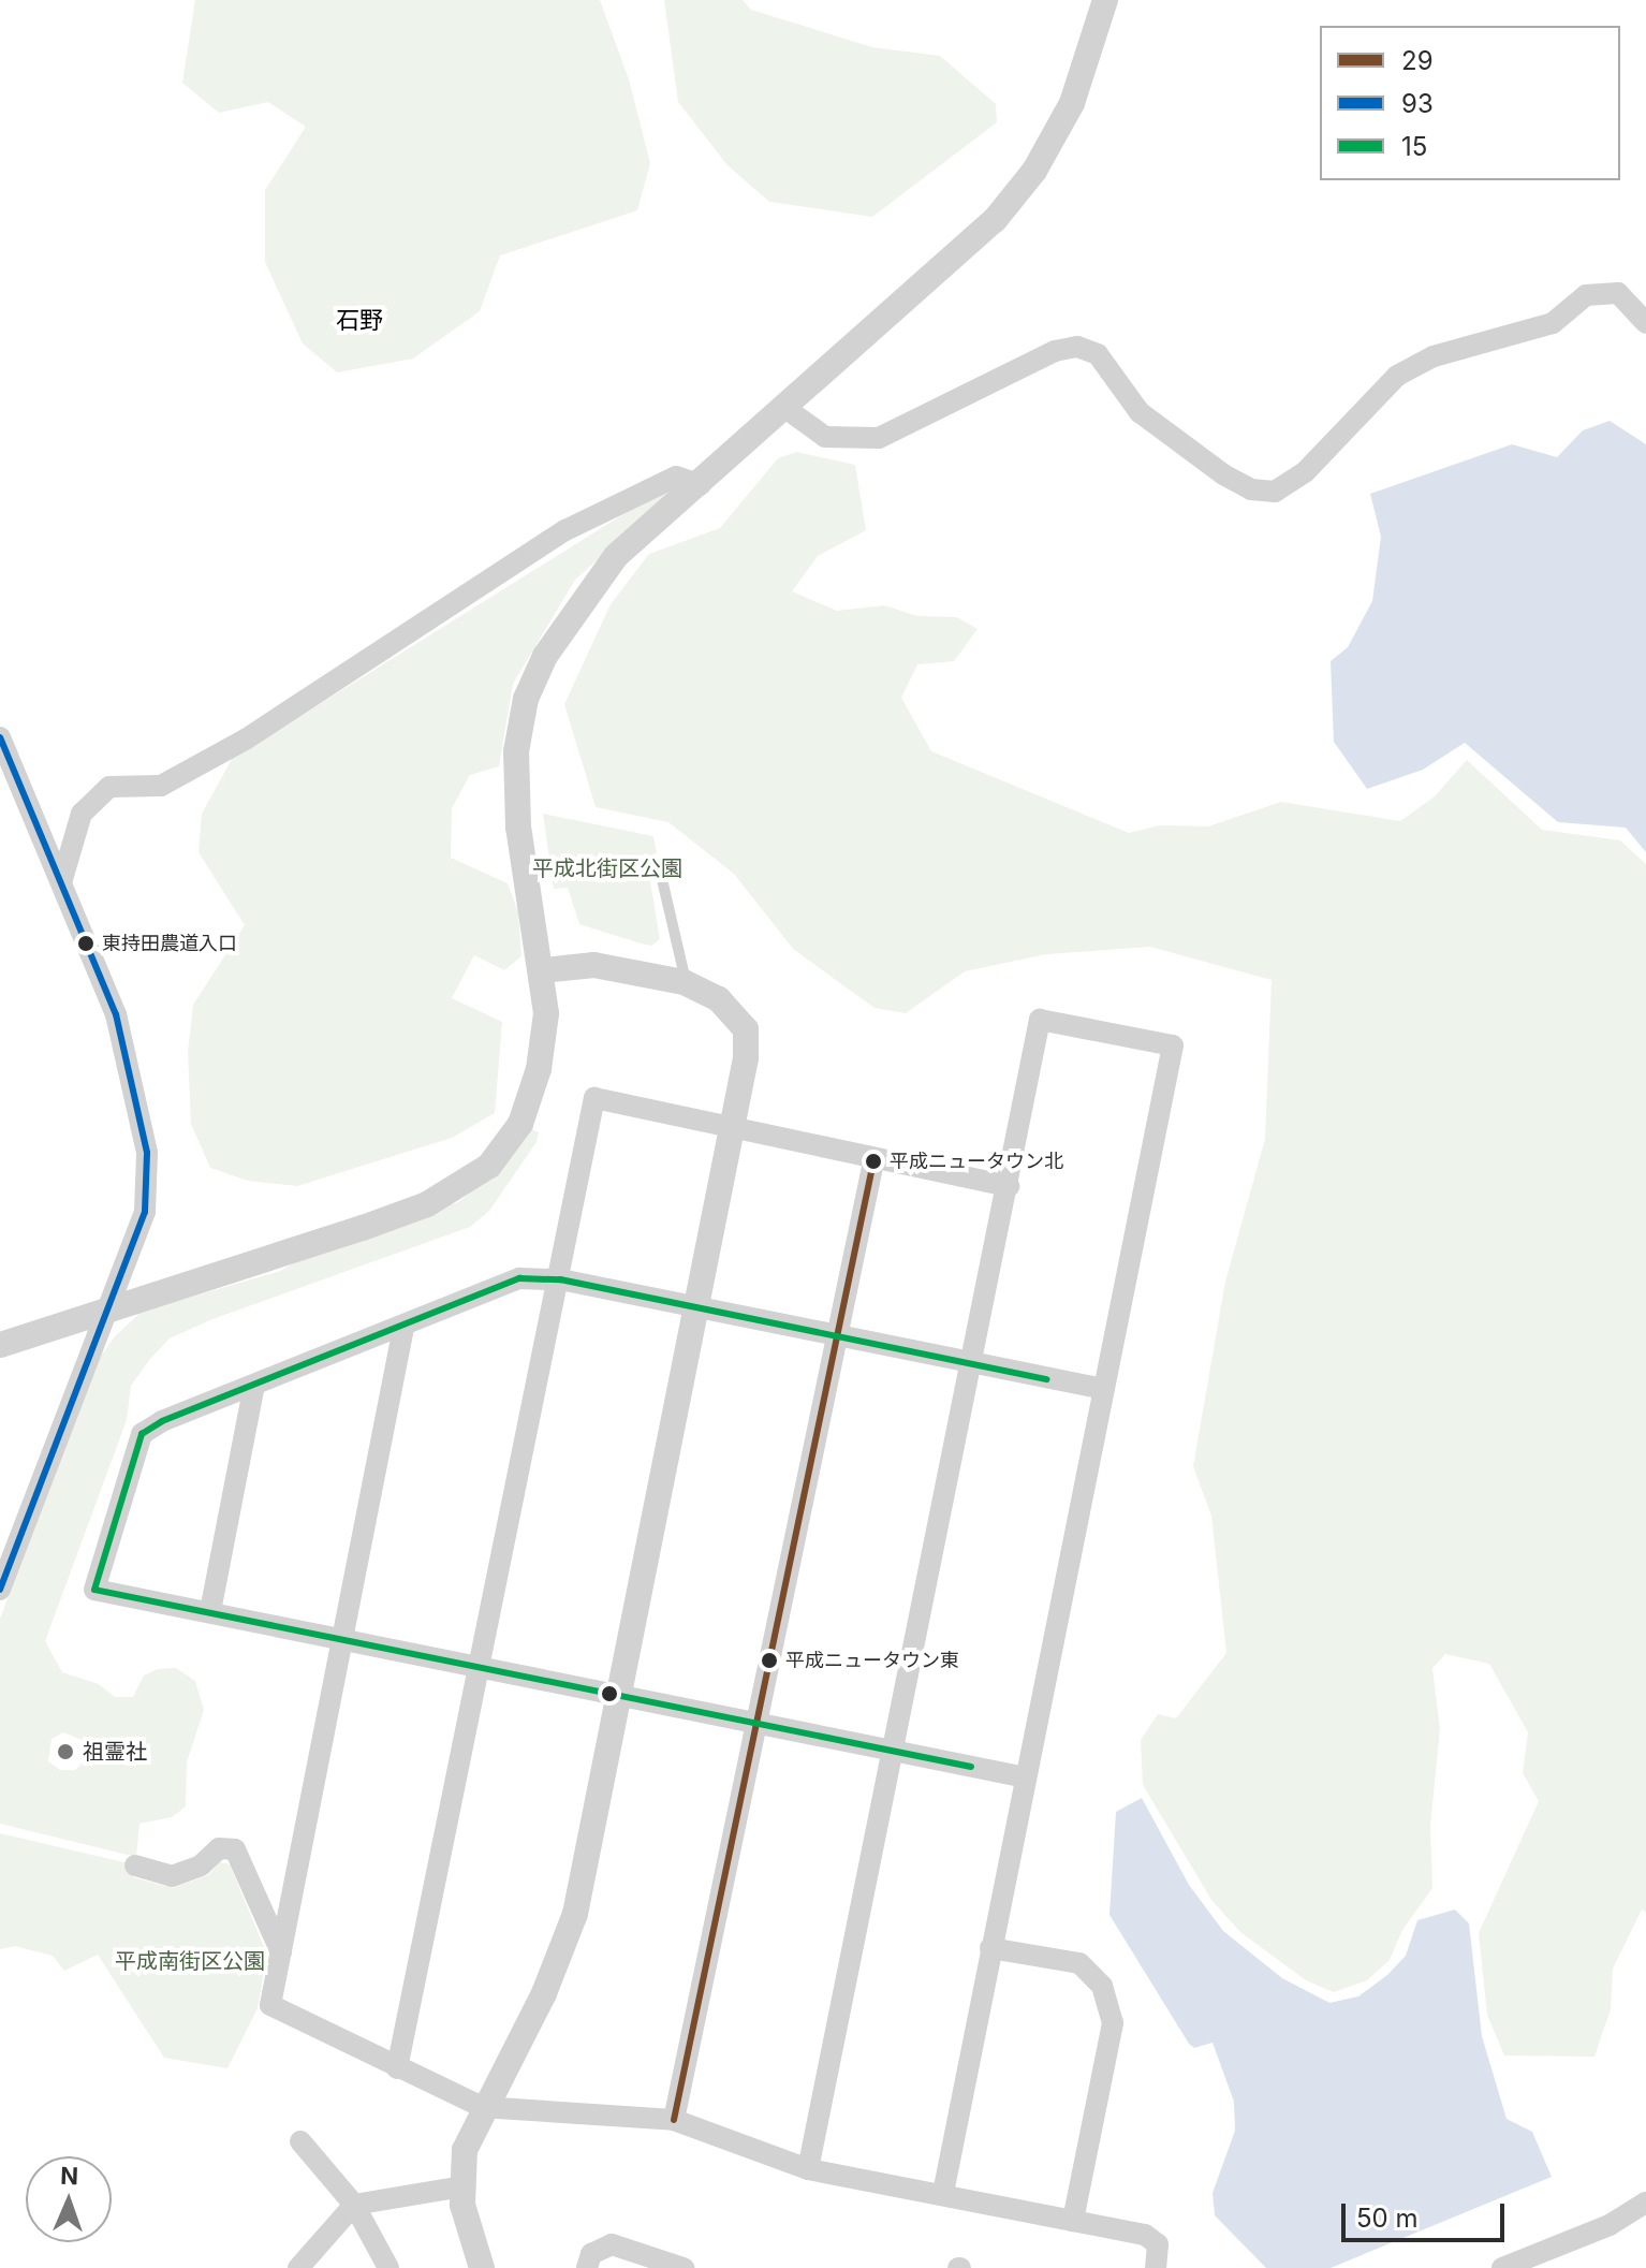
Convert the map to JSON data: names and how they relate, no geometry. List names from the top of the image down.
{
  "districts": ["石野"],
  "parks": ["平成北街区公園", "平成南街区公園"],
  "places": [
    "東持田農道入口",
    "平成ニュータウン北",
    "平成ニュータウン東",
    "祖霊社"
  ],
  "lines": ["transit line 93", "transit line 29", "transit line 15"],
  "legend": ["29", "93", "15"],
  "scale_bar": "50 m",
  "north": "top"
}
